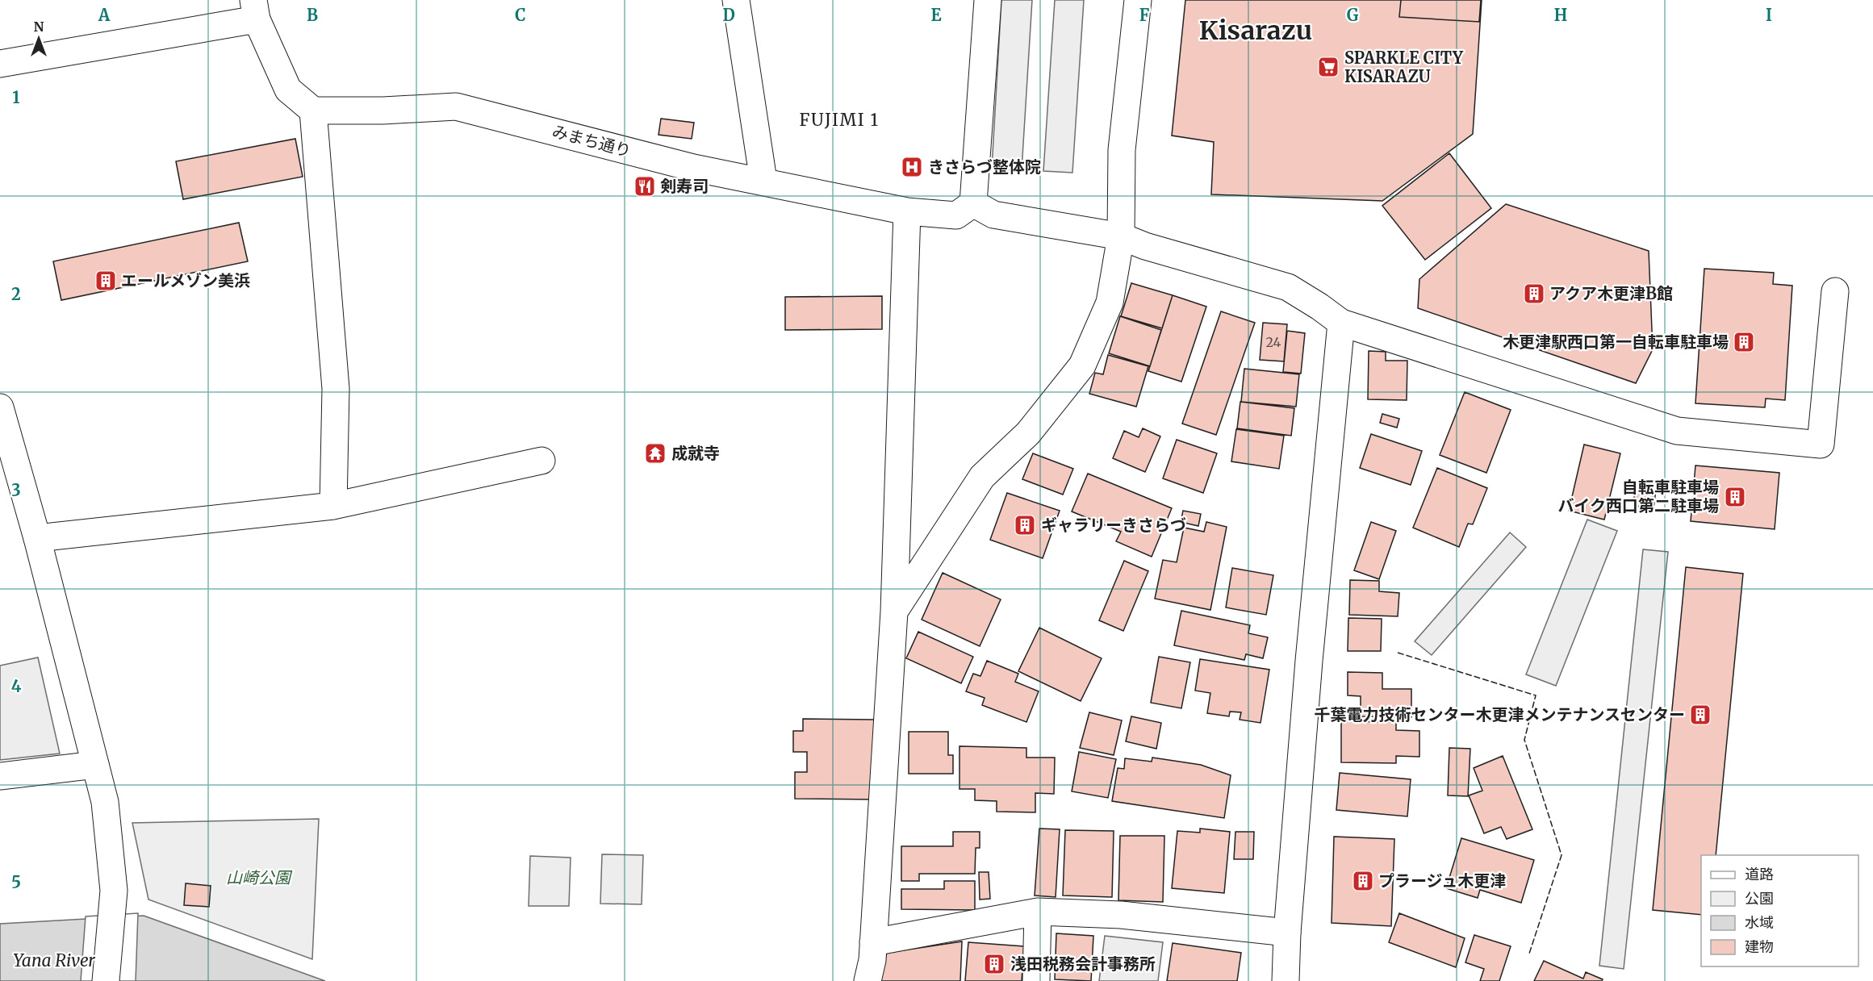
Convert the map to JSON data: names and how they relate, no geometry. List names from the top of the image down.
{
  "streets": {
    "street": ["みまち通り"]
  },
  "districts": ["Kisarazu", "FUJIMI 1"],
  "water": ["Yana River"],
  "parks": ["山崎公園"],
  "places": {
    "supermarket": ["SPARKLE CITY KISARAZU"],
    "hospital": ["きさらづ整体院"],
    "restaurant": ["剣寿司"],
    "building": [
      "エールメゾン美浜",
      "アクア木更津B館",
      "木更津駅西口第一自転車駐車場",
      "自転車駐車場 バイク西口第二駐車場",
      "ギャラリーきさらづ",
      "千葉電力技術センター木更津メンテナンスセンター",
      "プラージュ木更津",
      "浅田税務会計事務所"
    ],
    "temple": ["成就寺"]
  },
  "house_numbers": ["24"],
  "legend": [
    "道路",
    "公園",
    "水域",
    "建物"
  ],
  "north": "top",
  "grid": {
    "columns": [
      "A",
      "B",
      "C",
      "D",
      "E",
      "F",
      "G",
      "H",
      "I"
    ],
    "rows": [
      "1",
      "2",
      "3",
      "4",
      "5"
    ]
  }
}
